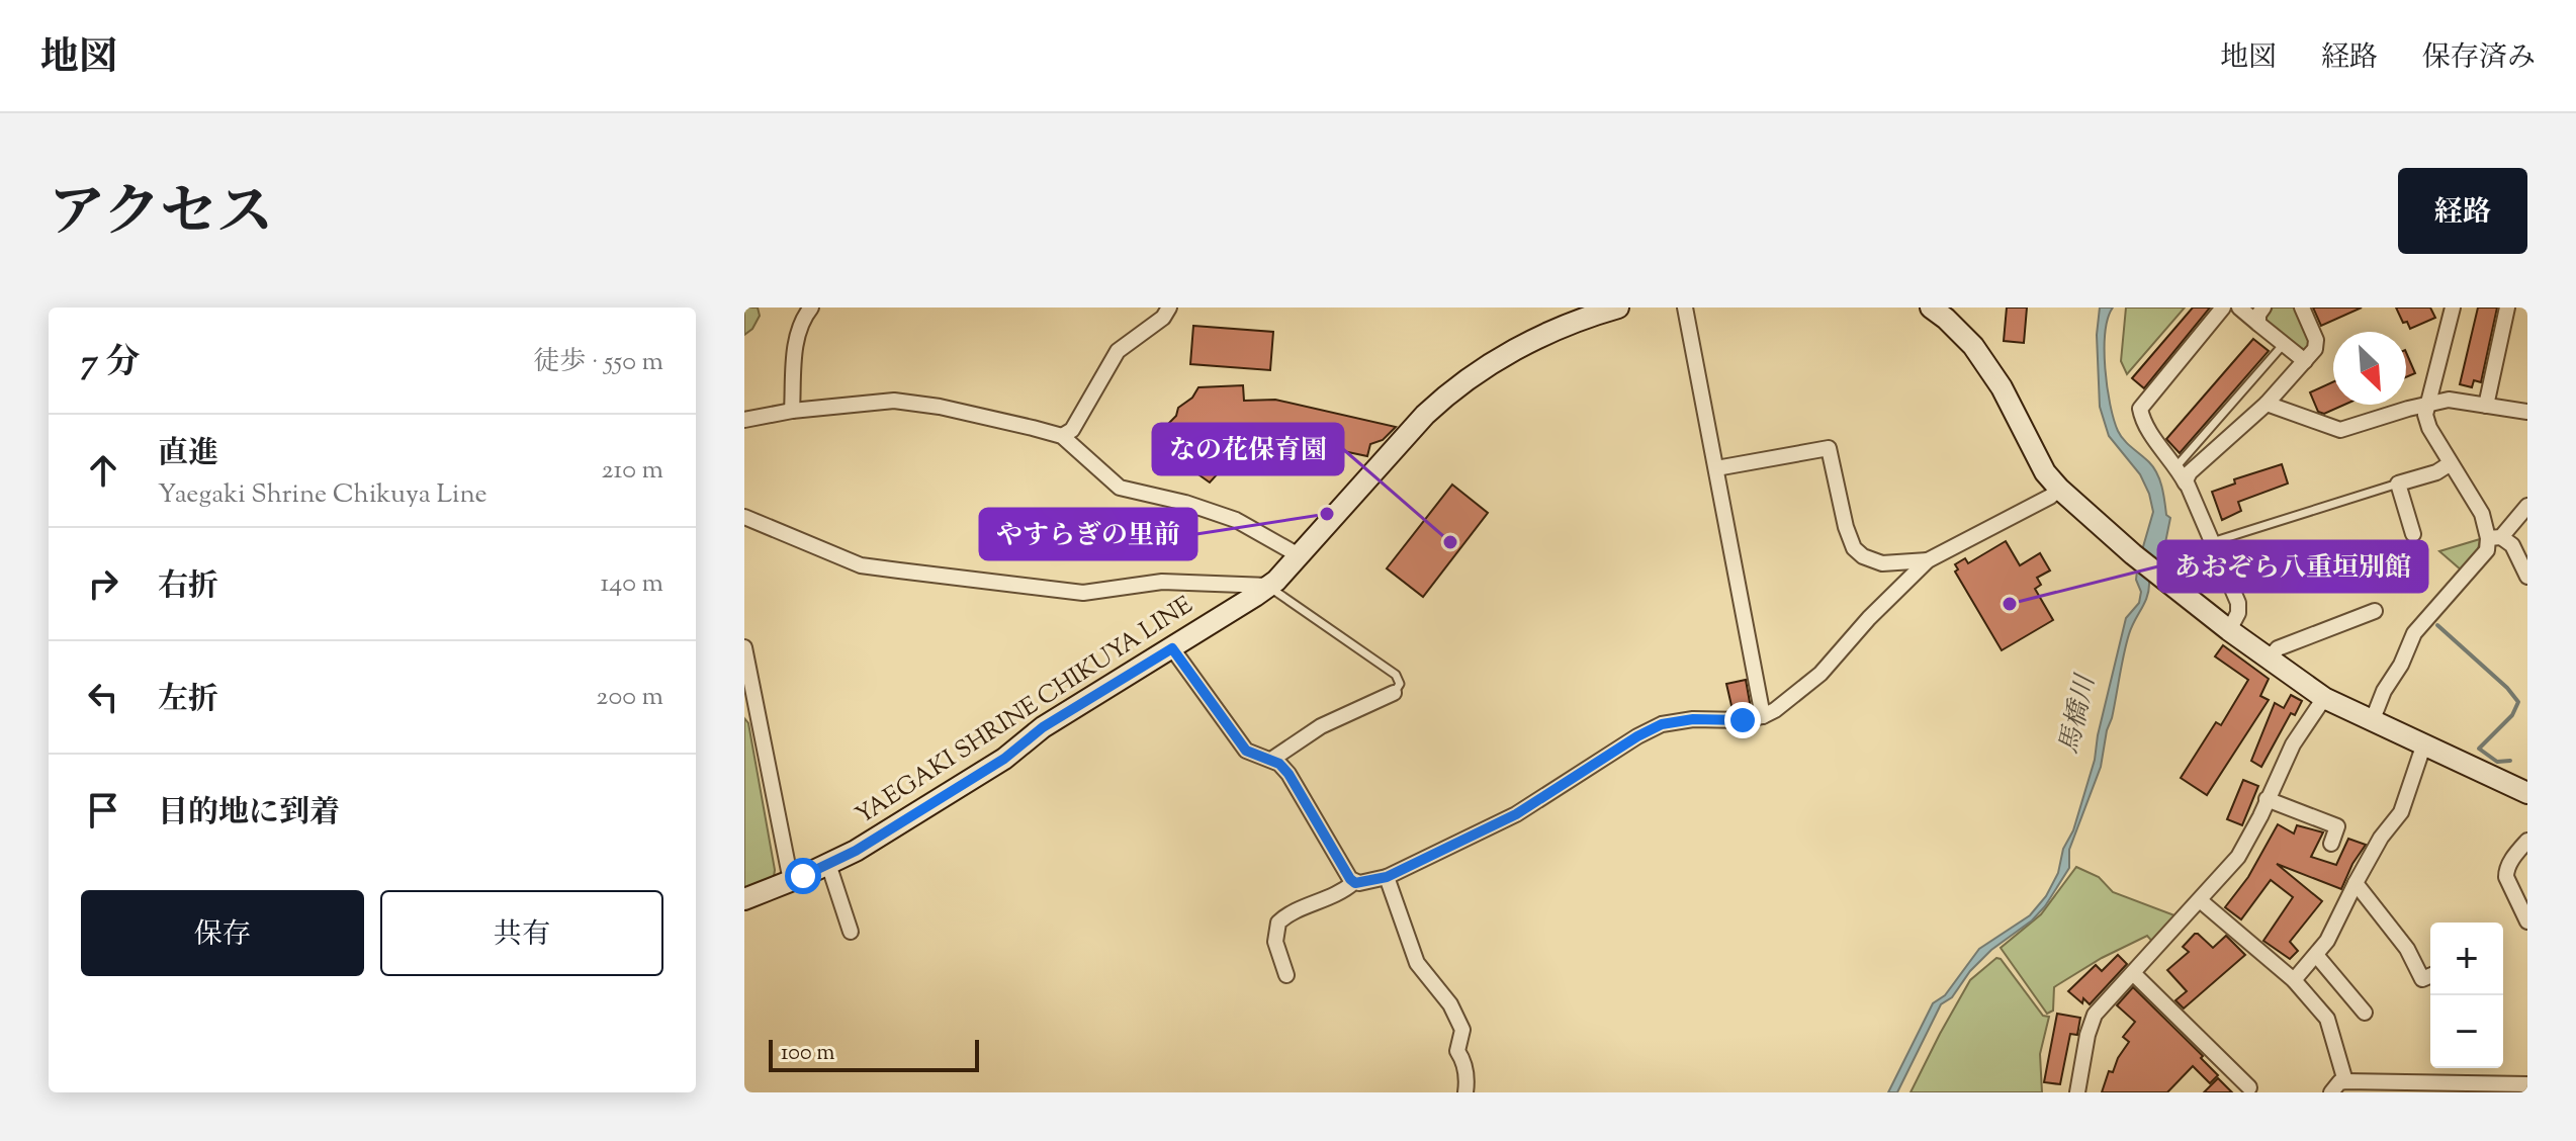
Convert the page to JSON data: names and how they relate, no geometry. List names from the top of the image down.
{
  "streets": {
    "main road": ["YAEGAKI SHRINE CHIKUYA LINE"]
  },
  "water": ["馬橋川"],
  "places": ["やすらぎの里前", "なの花保育園", "あおぞら八重垣別館"],
  "scale_bar": "100 m",
  "north": "bottom right",
  "page": {
    "header": "地図",
    "nav": ["地図", "経路", "保存済み"],
    "title": "アクセス",
    "buttons": [
      "経路",
      ["保存", "共有"]
    ],
    "heading": ["7 分", "徒歩 · 550 m"],
    "list": [
      ["直進", "Yaegaki Shrine Chikuya Line", "210 m"],
      ["右折", "140 m"],
      ["左折", "200 m"],
      "目的地に到着"
    ],
    "map_buttons": ["+", "−"],
    "scale": "100 m"
  }
}
